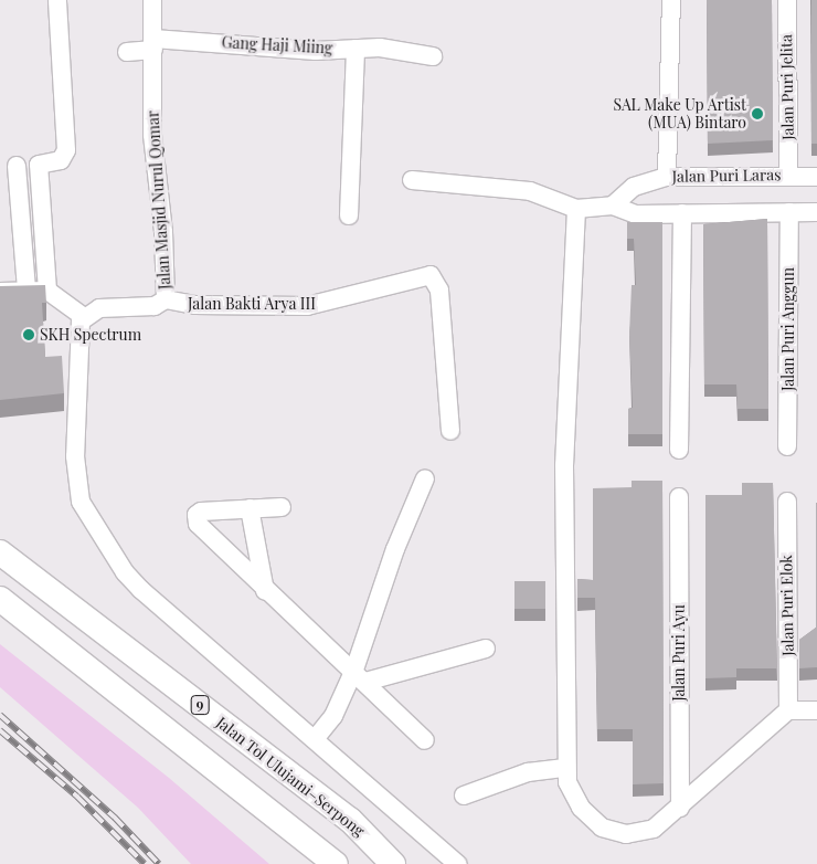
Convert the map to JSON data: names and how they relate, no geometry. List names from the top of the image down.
{
  "streets": {
    "highway": ["9", "Jalan Tol Ulujami–Serpong"],
    "street": [
      "Gang Haji Miing",
      "Jalan Puri Jelita",
      "Jalan Puri Laras",
      "Jalan Masjid Nurul Qomar",
      "Jalan Bakti Arya III",
      "Jalan Puri Anggun",
      "Jalan Puri Elok",
      "Jalan Puri Ayu"
    ]
  },
  "crossings": [
    ["Gang Haji Miing", "Jalan Masjid Nurul Qomar"],
    ["Jalan Puri Jelita", "Jalan Puri Laras"],
    ["Jalan Masjid Nurul Qomar", "Jalan Bakti Arya III"]
  ],
  "places": ["SAL Make Up Artist (MUA) Bintaro", "SKH Spectrum"]
}
